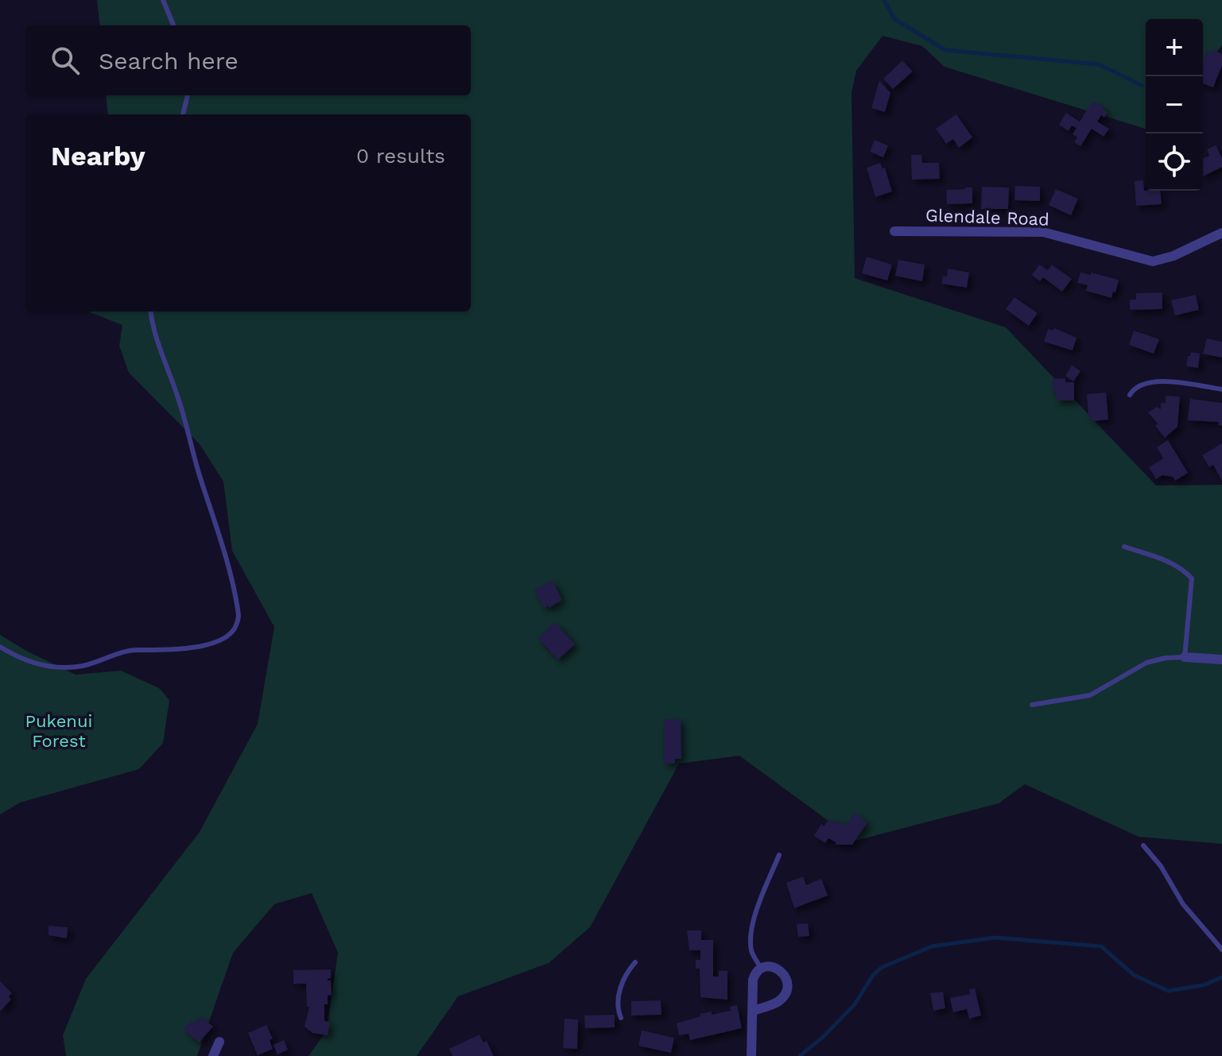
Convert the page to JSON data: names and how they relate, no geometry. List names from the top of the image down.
{
  "streets": {
    "street": ["Glendale Road"]
  },
  "parks": ["Pukenui Forest"],
  "page": {
    "map_buttons": ["+", "−"],
    "search": "Search here",
    "heading": ["Nearby", "0 results"]
  }
}
